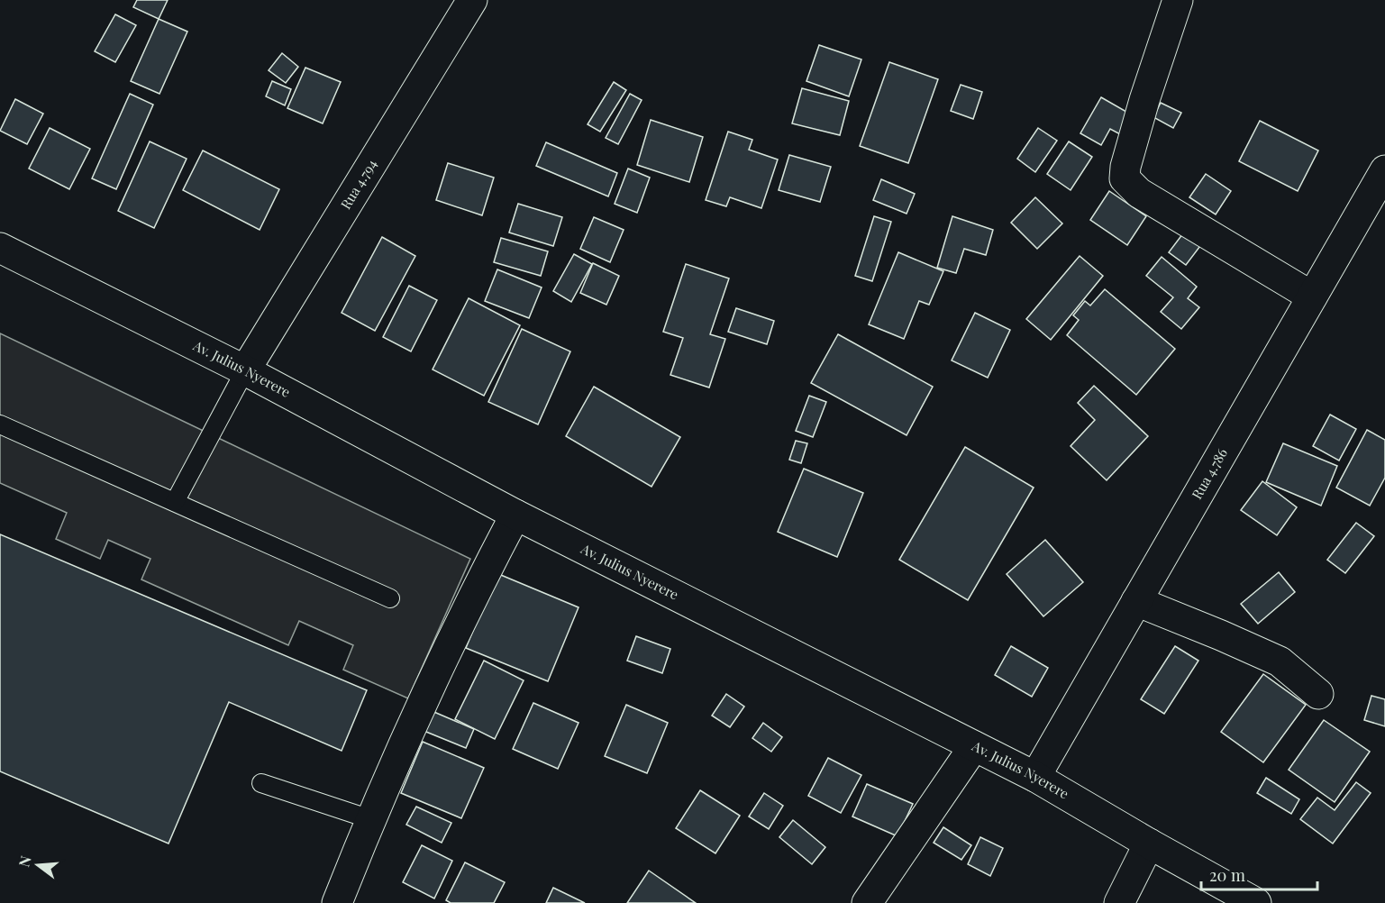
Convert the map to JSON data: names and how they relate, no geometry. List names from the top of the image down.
{
  "streets": {
    "street": ["Rua 4.794", "Av. Julius Nyerere", "Rua 4.786"]
  },
  "crossings": [
    ["Rua 4.794", "Av. Julius Nyerere"],
    ["Av. Julius Nyerere", "Rua 4.786"]
  ],
  "scale_bar": "20 m",
  "north": "left"
}
